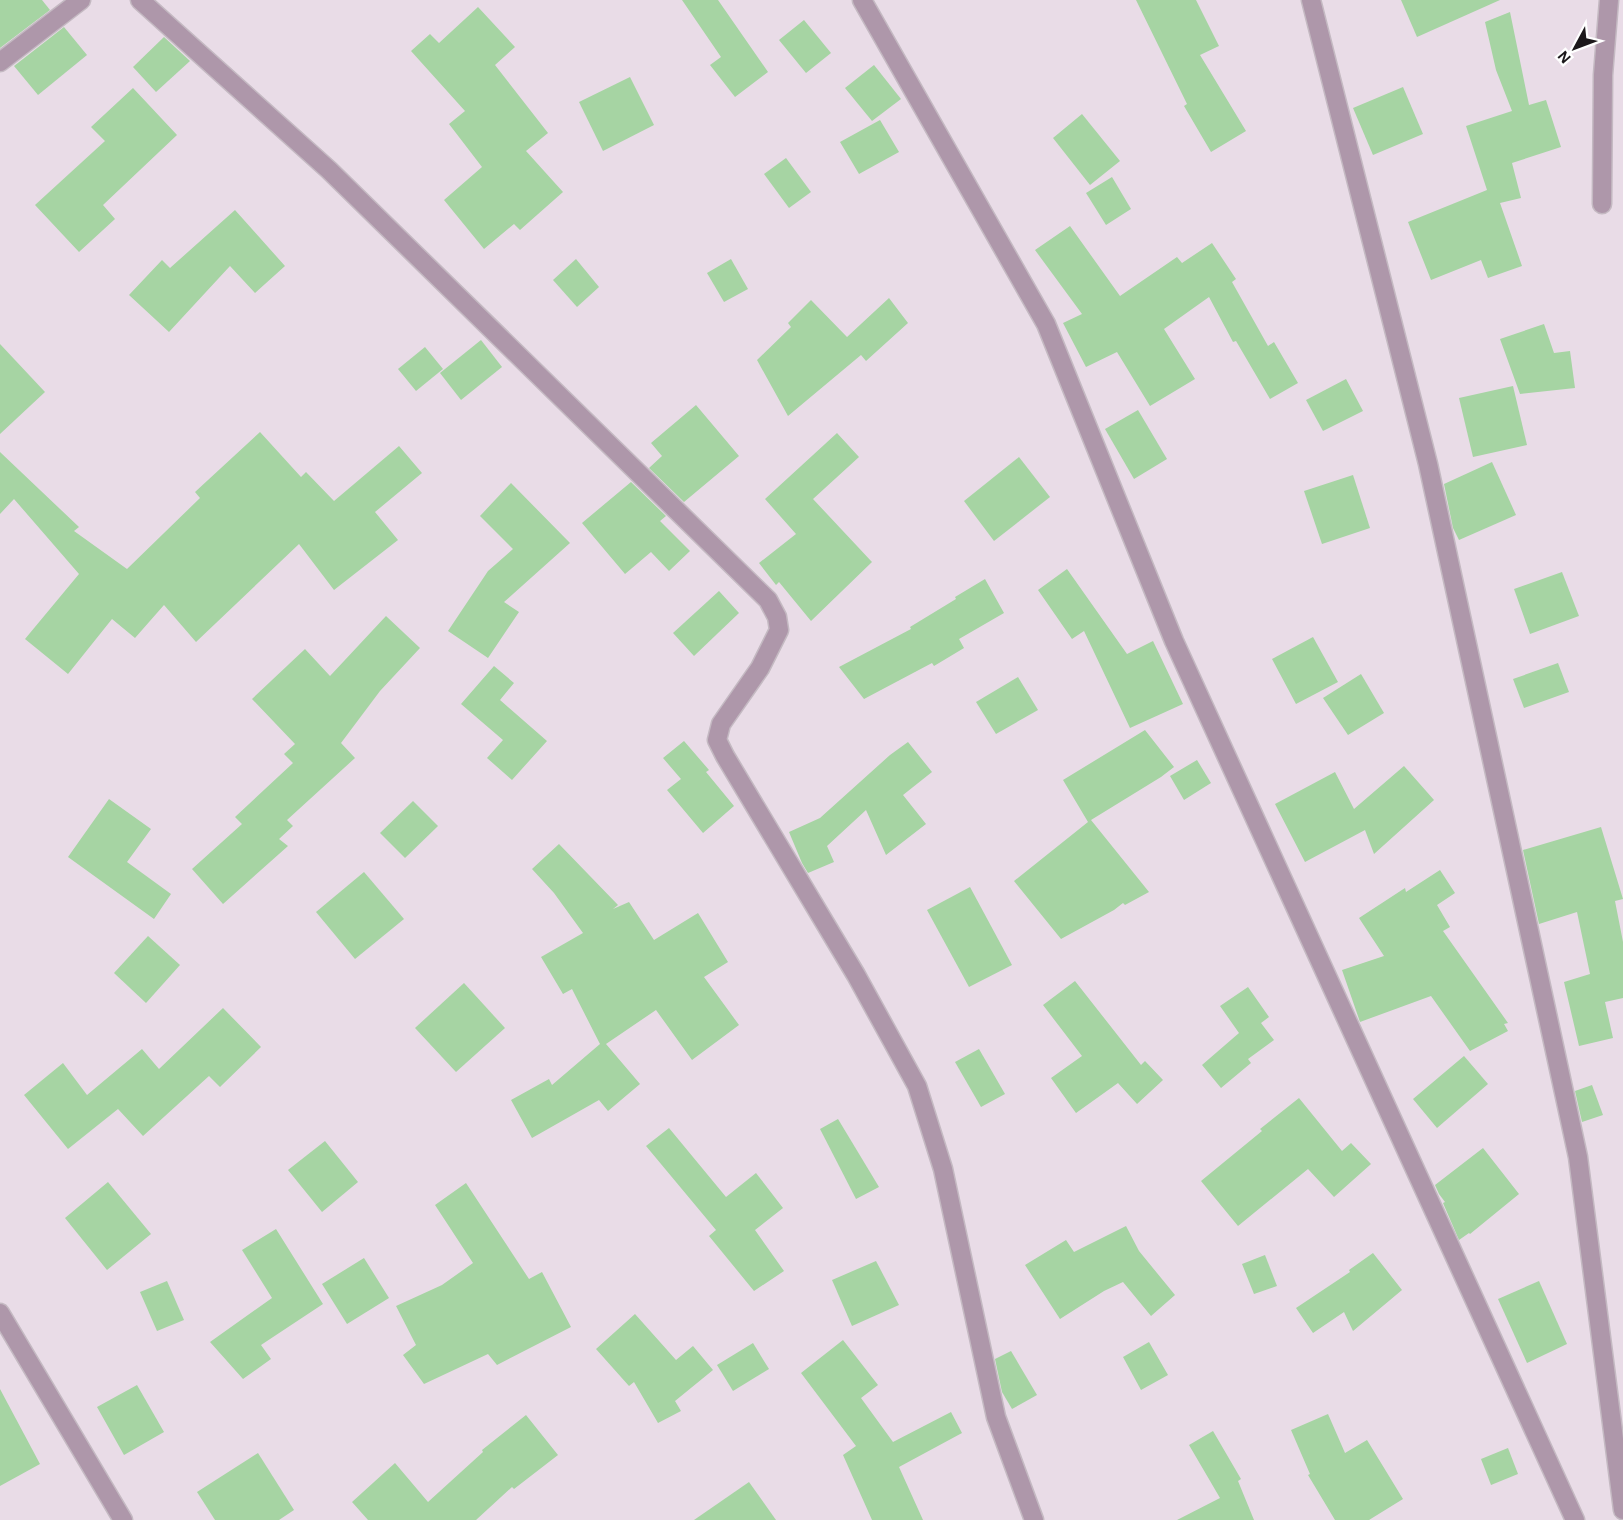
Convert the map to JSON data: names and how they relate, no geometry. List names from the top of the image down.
{
  "north": "bottom left"
}
